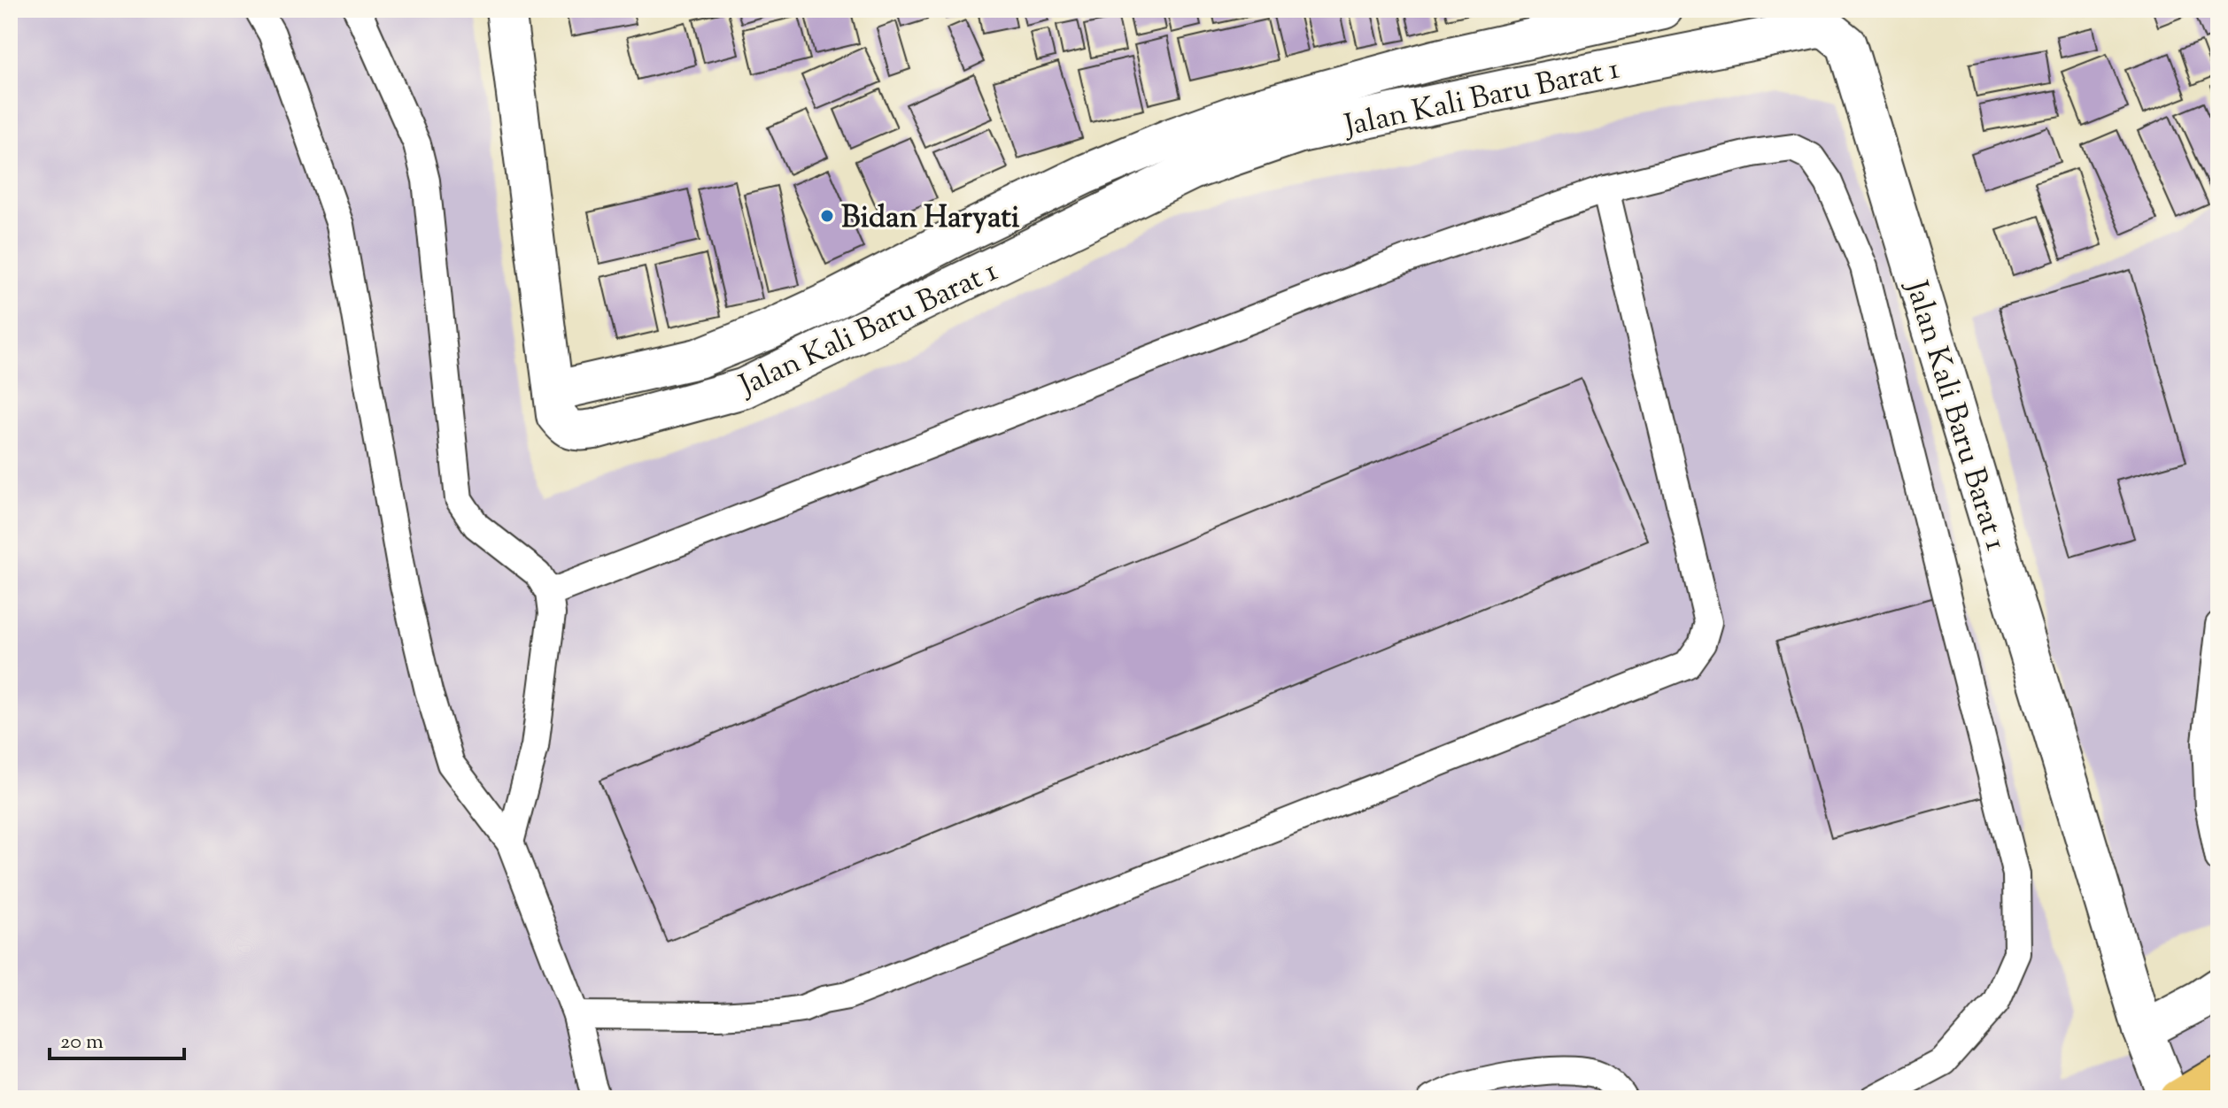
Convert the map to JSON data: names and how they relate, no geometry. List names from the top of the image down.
{
  "streets": {
    "street": ["Jalan Kali Baru Barat 1"]
  },
  "places": ["Bidan Haryati"],
  "scale_bar": "20 m"
}
